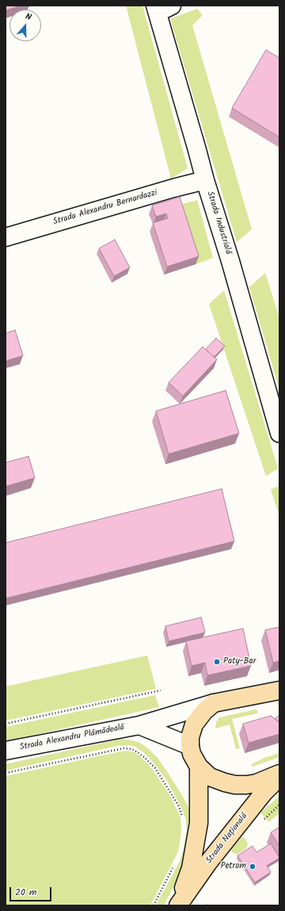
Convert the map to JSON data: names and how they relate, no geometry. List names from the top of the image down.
{
  "streets": {
    "main road": ["Strada Națională"],
    "street": ["Strada Alexandru Bernardazzi", "Strada Industrială", "Strada Alexandru Plămădeală"]
  },
  "crossings": [
    ["Strada Alexandru Bernardazzi", "Strada Industrială"],
    ["Strada Alexandru Plămădeală", "Strada Națională"]
  ],
  "places": ["Paty-Bar", "Petrom"],
  "scale_bar": "20 m",
  "north": "top"
}
